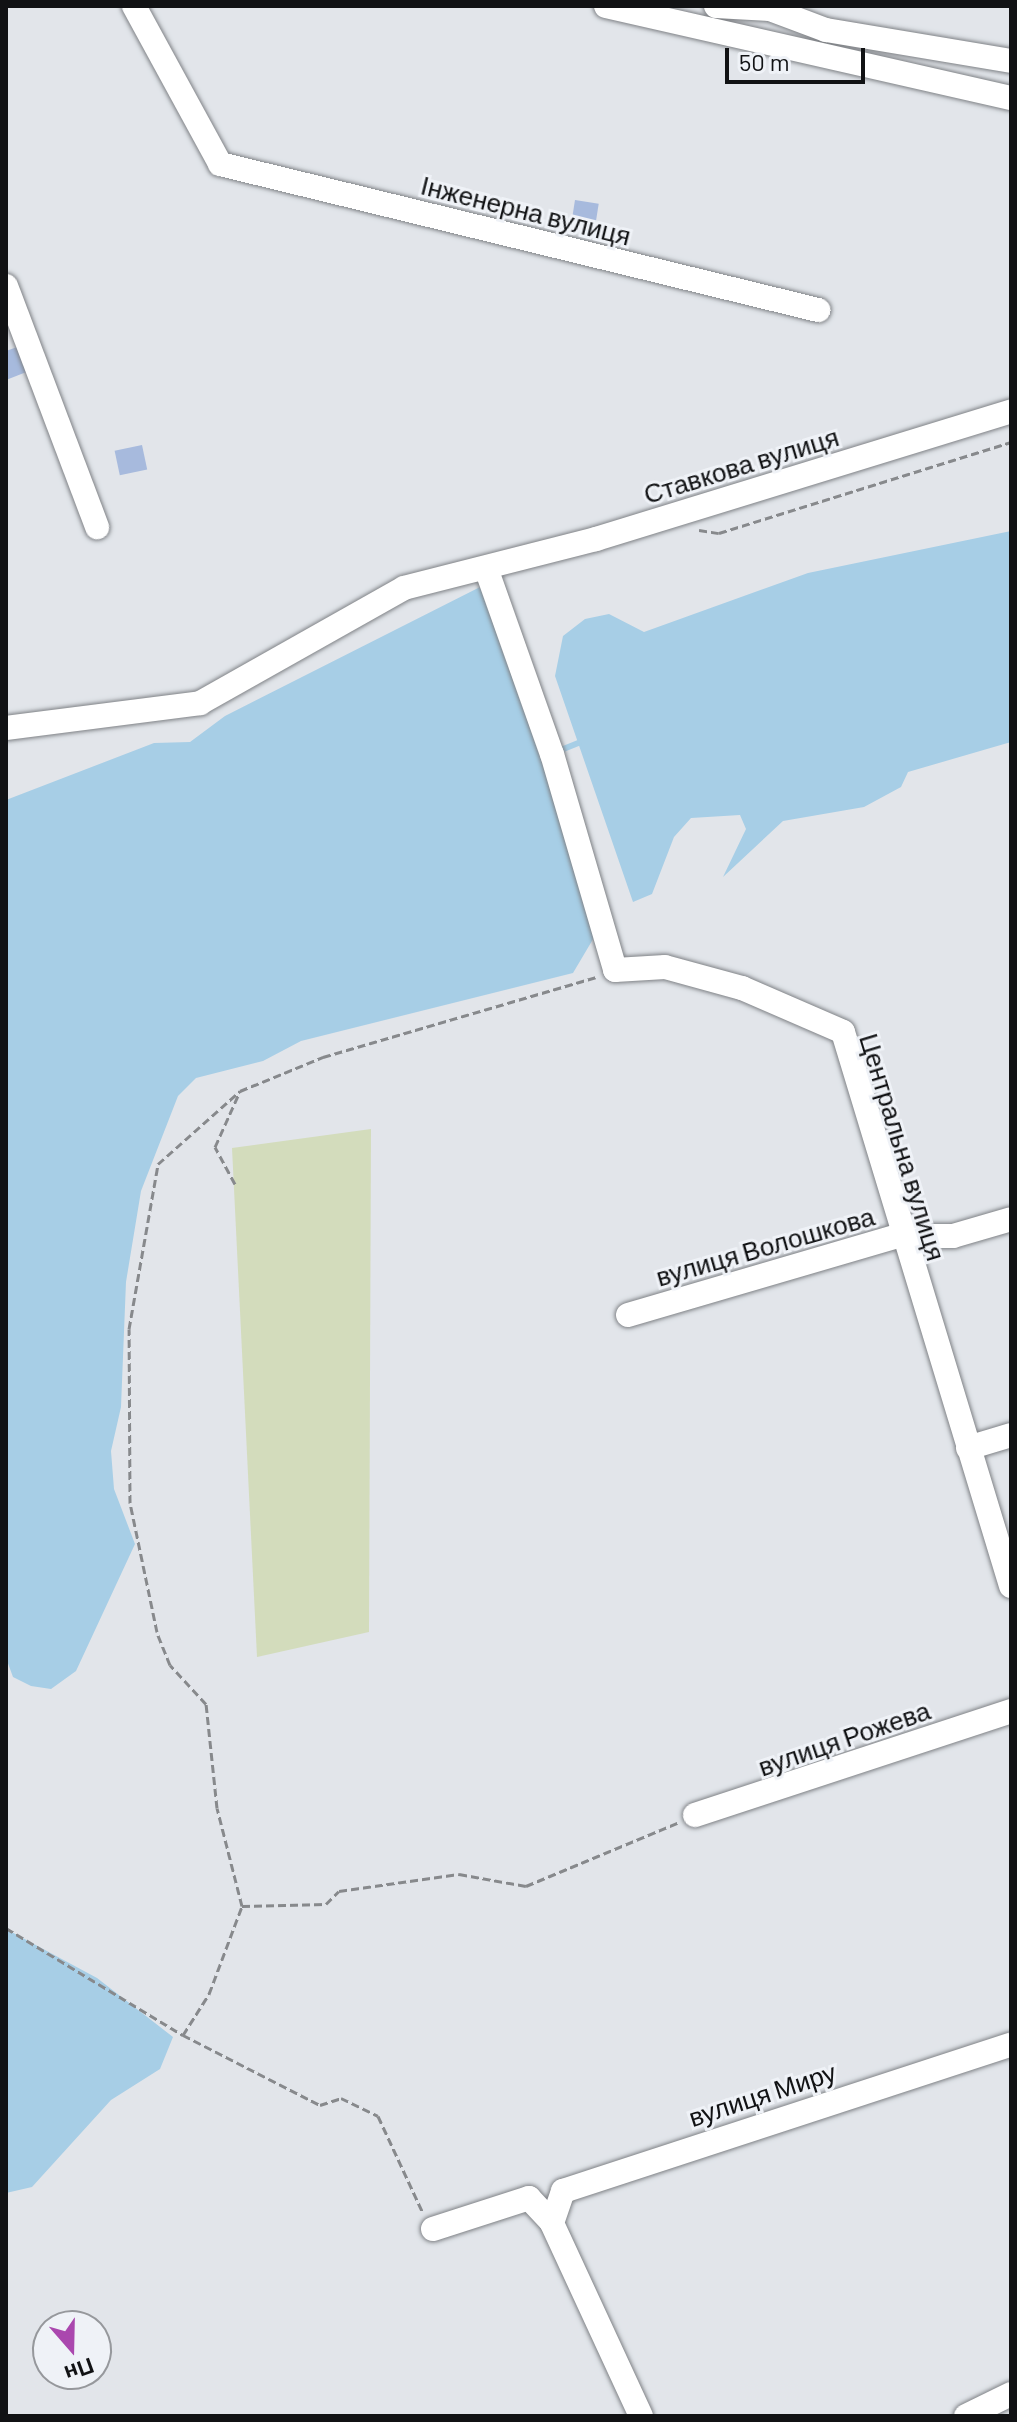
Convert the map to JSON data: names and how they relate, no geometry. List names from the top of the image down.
{
  "streets": {
    "street": [
      "Інженерна вулиця",
      "Ставкова вулиця",
      "Центральна вулиця",
      "вулиця Волошкова",
      "вулиця Рожева",
      "вулиця Миру"
    ]
  },
  "crossings": [
    ["Центральна вулиця", "вулиця Волошкова"]
  ],
  "scale_bar": "50 m",
  "north": "bottom"
}
